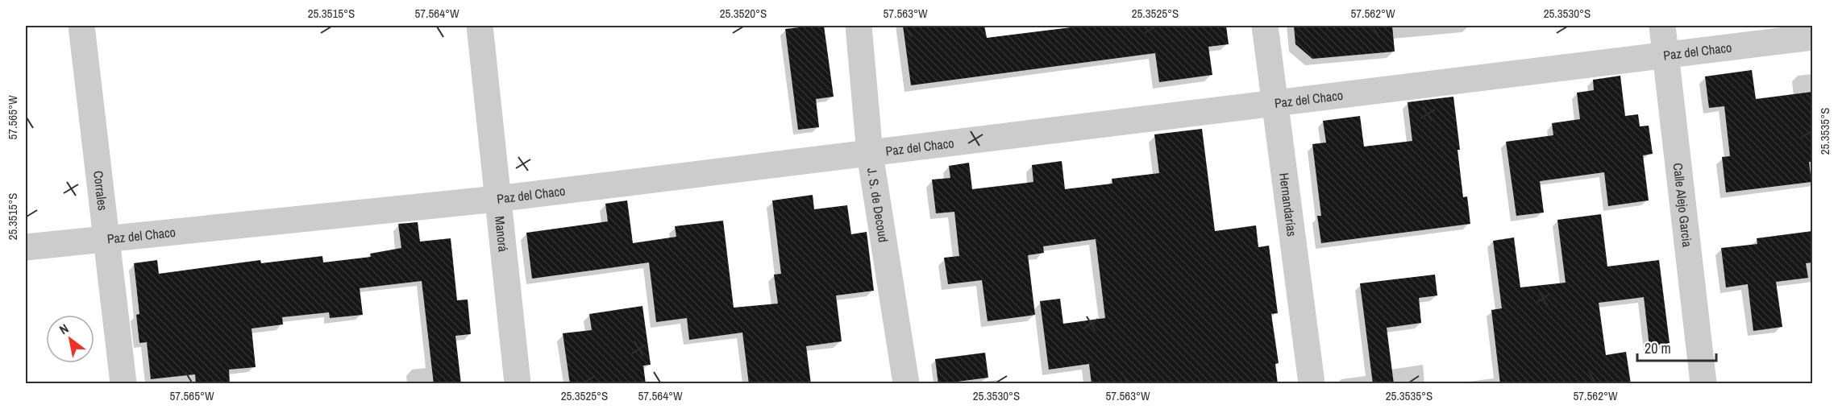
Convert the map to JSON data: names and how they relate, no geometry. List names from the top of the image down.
{
  "streets": {
    "street": [
      "Paz del Chaco",
      "Corrales",
      "Hernandarías",
      "Calle Alejo Garcia",
      "J. S. de Decoud",
      "Manorá"
    ]
  },
  "crossings": [
    ["Paz del Chaco", "Corrales"],
    ["Paz del Chaco", "Hernandarías"],
    ["Paz del Chaco", "Calle Alejo Garcia"],
    ["Paz del Chaco", "J. S. de Decoud"],
    ["Paz del Chaco", "Manorá"]
  ],
  "scale_bar": "20 m",
  "north": "top left",
  "coordinates": [
    "25.3515°S",
    "57.564°W",
    "25.3520°S",
    "57.563°W",
    "25.3525°S",
    "57.562°W",
    "25.3530°S",
    "57.565°W",
    "25.3535°S"
  ]
}
